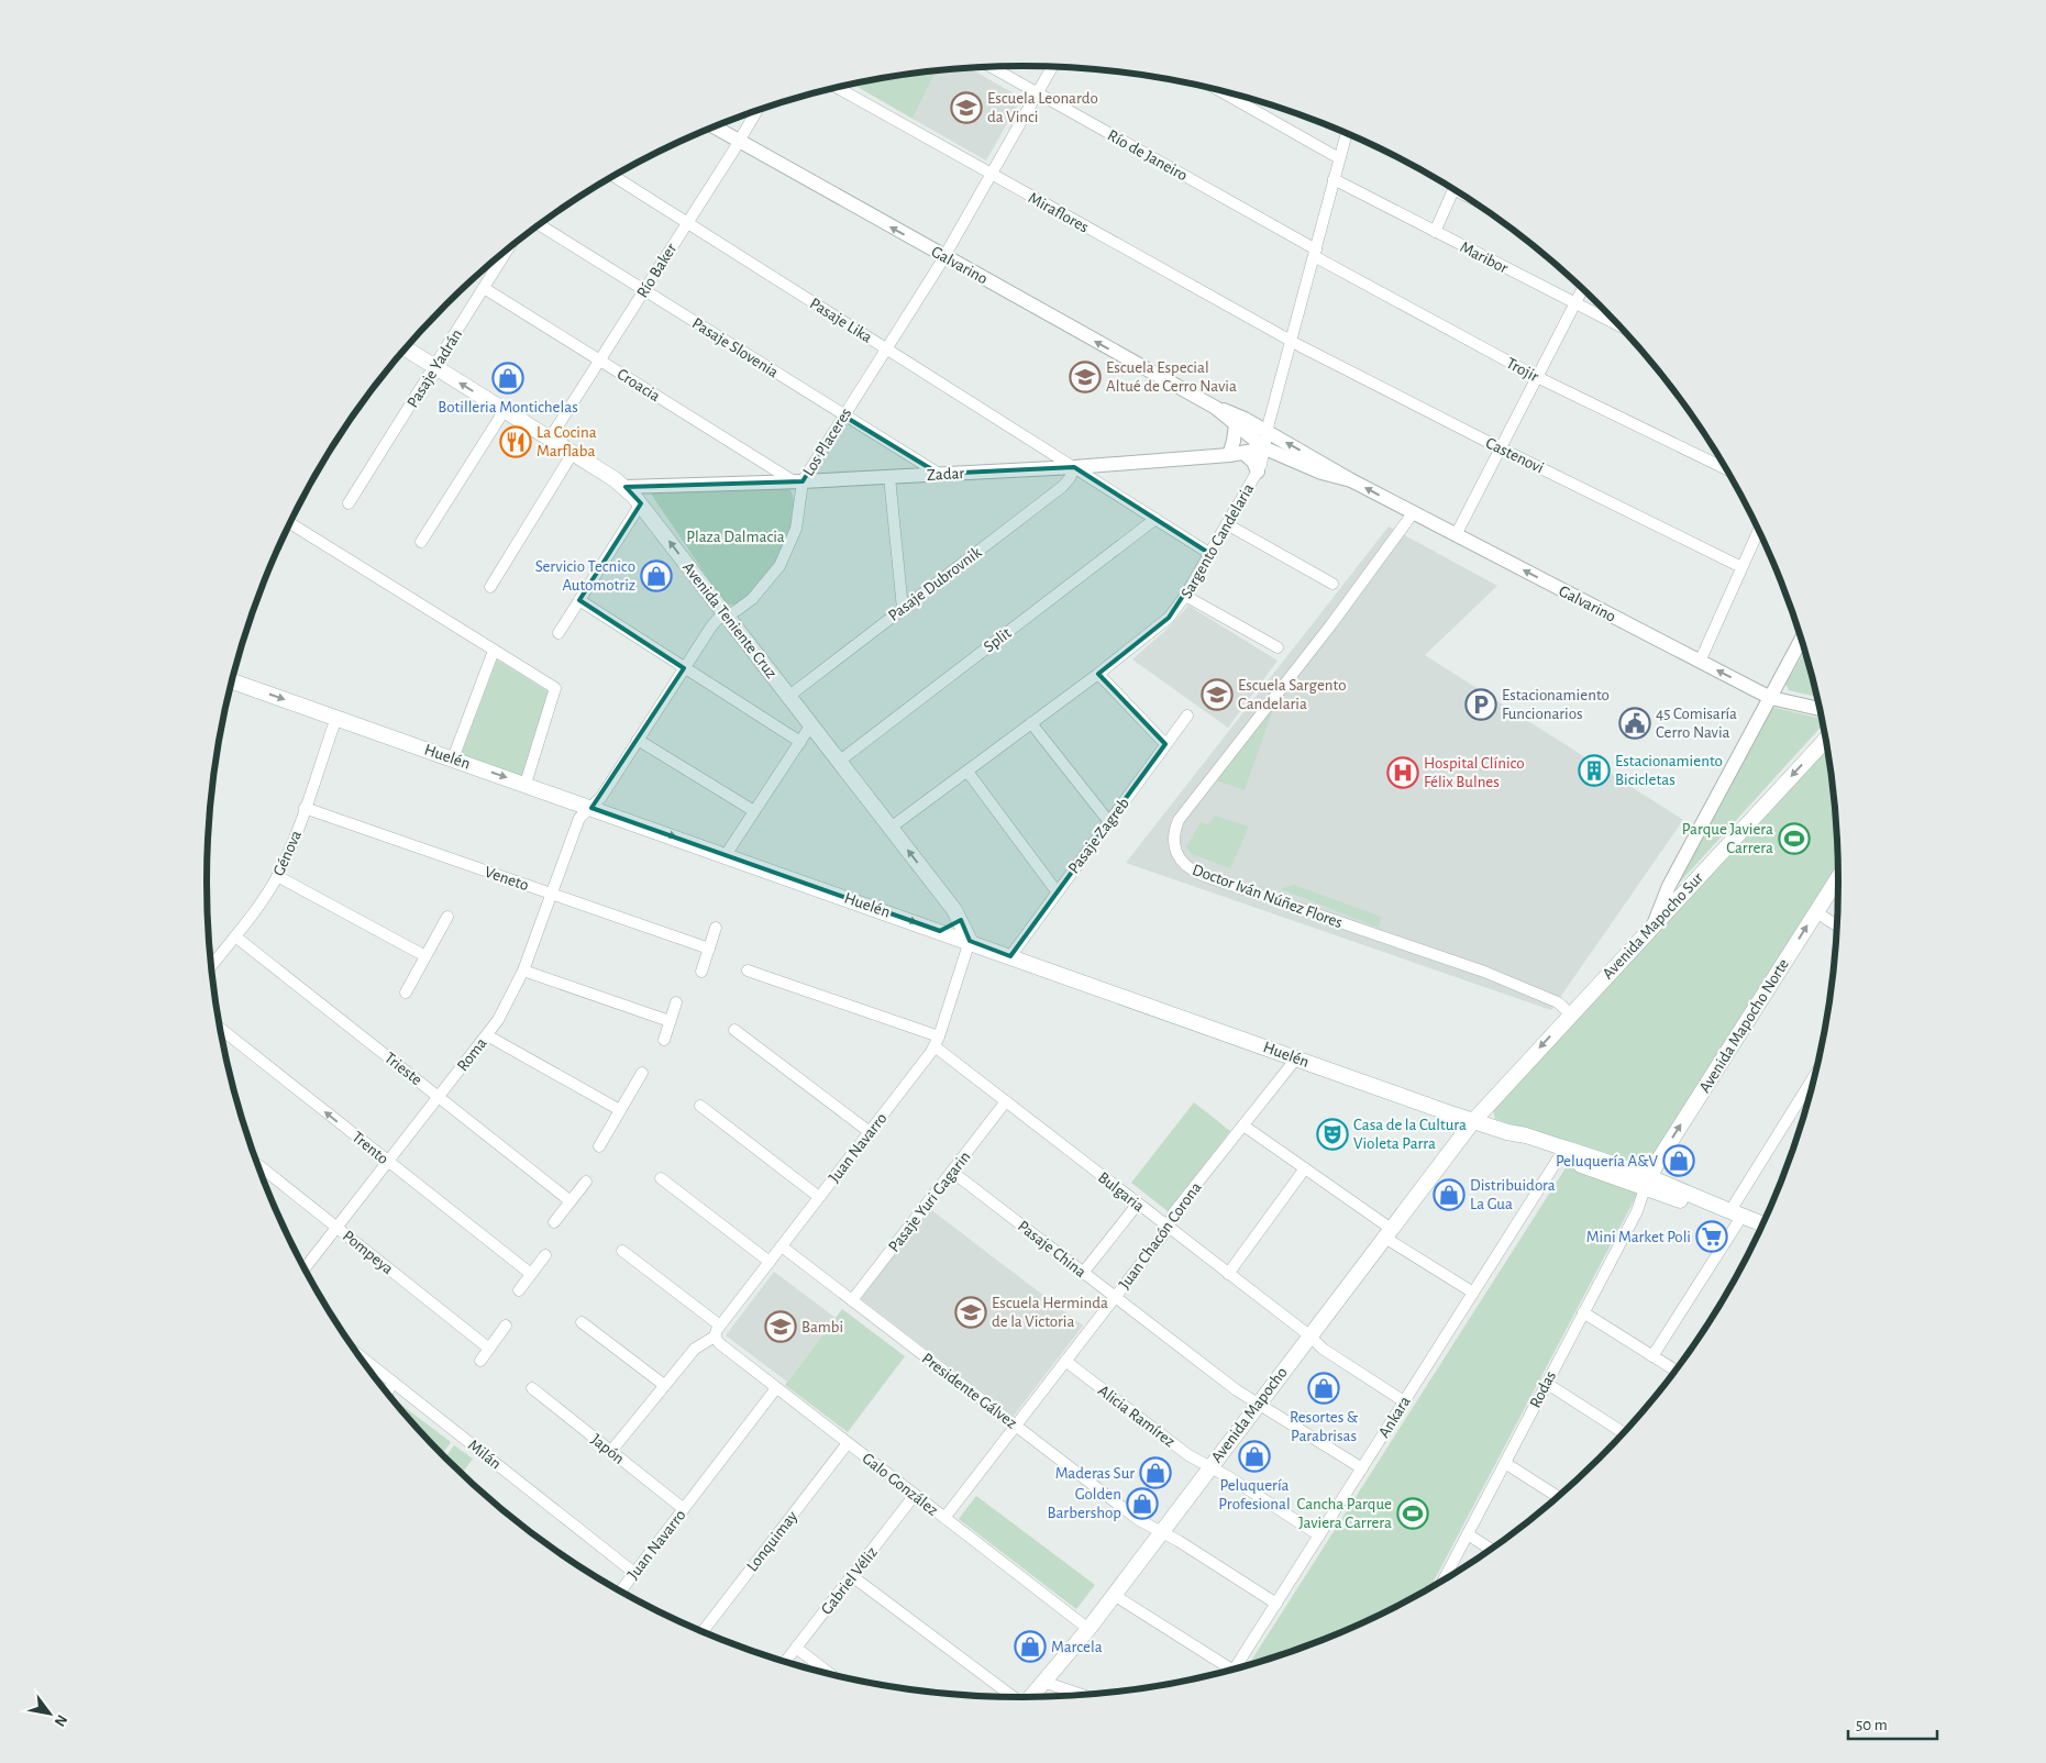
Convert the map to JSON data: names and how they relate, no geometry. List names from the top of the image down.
{
  "streets": {
    "main road": [
      "Avenida Teniente Cruz",
      "Huelén",
      "Avenida Mapocho Sur",
      "Avenida Mapocho Norte",
      "Avenida Mapocho"
    ],
    "street": [
      "Río de Janeiro",
      "Miraflores",
      "Maribor",
      "Galvarino",
      "Río Baker",
      "Pasaje Lika",
      "Pasaje Slovenia",
      "Pasaje Yadrán",
      "Trojir",
      "Croacia",
      "Los Placeres",
      "Castenovi",
      "Zadar",
      "Sargento Candelaria",
      "Pasaje Dubrovnik",
      "Split",
      "Pasaje Zagreb",
      "Génova",
      "Veneto",
      "Doctor Iván Núñez Flores",
      "Roma",
      "Trieste",
      "Trento",
      "Juan Navarro",
      "Bulgaria",
      "Pasaje Yuri Gagarin",
      "Juan Chacón Corona",
      "Pasaje China",
      "Pompeya",
      "Rodas",
      "Presidente Gálvez",
      "Alicia Ramírez",
      "Ankara",
      "Japón",
      "Milán",
      "Galo González",
      "Lonquimay",
      "Gabriel Véliz"
    ]
  },
  "crossings": [
    ["Río de Janeiro", "Trojir"],
    ["Río de Janeiro", "Los Placeres"],
    ["Río de Janeiro", "Sargento Candelaria"],
    ["Miraflores", "Los Placeres"],
    ["Miraflores", "Castenovi"],
    ["Miraflores", "Sargento Candelaria"],
    ["Maribor", "Sargento Candelaria"],
    ["Galvarino", "Río Baker"],
    ["Galvarino", "Los Placeres"],
    ["Galvarino", "Zadar"],
    ["Galvarino", "Sargento Candelaria"],
    ["Galvarino", "Doctor Iván Núñez Flores"],
    ["Río Baker", "Pasaje Lika"],
    ["Río Baker", "Pasaje Slovenia"],
    ["Río Baker", "Croacia"],
    ["Río Baker", "Avenida Teniente Cruz"],
    ["Pasaje Lika", "Los Placeres"],
    ["Pasaje Lika", "Zadar"],
    ["Pasaje Lika", "Sargento Candelaria"],
    ["Pasaje Lika", "Pasaje Dubrovnik"],
    ["Pasaje Lika", "Split"],
    ["Pasaje Slovenia", "Los Placeres"],
    ["Pasaje Slovenia", "Zadar"],
    ["Pasaje Yadrán", "Croacia"],
    ["Pasaje Yadrán", "Avenida Teniente Cruz"],
    ["Trojir", "Sargento Candelaria"],
    ["Croacia", "Los Placeres"],
    ["Croacia", "Zadar"],
    ["Los Placeres", "Zadar"],
    ["Los Placeres", "Avenida Teniente Cruz"],
    ["Los Placeres", "Huelén"],
    ["Los Placeres", "Roma"],
    ["Castenovi", "Sargento Candelaria"],
    ["Zadar", "Sargento Candelaria"],
    ["Zadar", "Pasaje Dubrovnik"],
    ["Zadar", "Avenida Teniente Cruz"],
    ["Sargento Candelaria", "Avenida Teniente Cruz"],
    ["Pasaje Dubrovnik", "Avenida Teniente Cruz"],
    ["Avenida Teniente Cruz", "Split"],
    ["Avenida Teniente Cruz", "Huelén"],
    ["Avenida Teniente Cruz", "Juan Navarro"],
    ["Huelén", "Pasaje Zagreb"],
    ["Huelén", "Génova"],
    ["Huelén", "Avenida Mapocho Sur"],
    ["Huelén", "Avenida Mapocho Norte"],
    ["Huelén", "Roma"],
    ["Huelén", "Juan Navarro"],
    ["Huelén", "Juan Chacón Corona"],
    ["Huelén", "Rodas"],
    ["Huelén", "Avenida Mapocho"],
    ["Huelén", "Ankara"],
    ["Génova", "Veneto"],
    ["Génova", "Trieste"],
    ["Veneto", "Roma"],
    ["Doctor Iván Núñez Flores", "Avenida Mapocho Sur"],
    ["Avenida Mapocho Sur", "Avenida Mapocho"],
    ["Avenida Mapocho Norte", "Rodas"],
    ["Roma", "Trieste"],
    ["Roma", "Trento"],
    ["Roma", "Pompeya"],
    ["Juan Navarro", "Bulgaria"],
    ["Juan Navarro", "Presidente Gálvez"],
    ["Juan Navarro", "Japón"],
    ["Juan Navarro", "Milán"],
    ["Juan Navarro", "Galo González"],
    ["Bulgaria", "Pasaje Yuri Gagarin"],
    ["Bulgaria", "Juan Chacón Corona"],
    ["Bulgaria", "Avenida Mapocho"],
    ["Bulgaria", "Ankara"],
    ["Pasaje Yuri Gagarin", "Pasaje China"],
    ["Pasaje Yuri Gagarin", "Presidente Gálvez"],
    ["Juan Chacón Corona", "Pasaje China"],
    ["Juan Chacón Corona", "Presidente Gálvez"],
    ["Juan Chacón Corona", "Alicia Ramírez"],
    ["Juan Chacón Corona", "Galo González"],
    ["Pasaje China", "Avenida Mapocho"],
    ["Pasaje China", "Ankara"],
    ["Presidente Gálvez", "Avenida Mapocho"],
    ["Presidente Gálvez", "Ankara"],
    ["Avenida Mapocho", "Alicia Ramírez"],
    ["Avenida Mapocho", "Galo González"],
    ["Alicia Ramírez", "Ankara"],
    ["Galo González", "Lonquimay"],
    ["Galo González", "Gabriel Véliz"]
  ],
  "one_way": [
    "Galvarino",
    "Avenida Teniente Cruz",
    "Avenida Mapocho Sur",
    "Avenida Mapocho Norte",
    "Trento"
  ],
  "parks": ["Plaza Dalmacia"],
  "places": {
    "school or university": [
      "Escuela Leonardo da Vinci",
      "Escuela Especial Altué de Cerro Navia",
      "Escuela Sargento Candelaria",
      "Escuela Herminda de la Victoria",
      "Bambi"
    ],
    "shop": [
      "Botilleria Montichelas",
      "Servicio Tecnico Automotriz",
      "Peluquería A&V",
      "Distribuidora La Gua",
      "Resortes & Parabrisas",
      "Peluquería Profesional",
      "Maderas Sur",
      "Golden Barbershop",
      "Marcela"
    ],
    "restaurant": ["La Cocina Marflaba"],
    "parking": ["Estacionamiento Funcionarios"],
    "public building": ["45 Comisaría Cerro Navia"],
    "building": ["Estacionamiento Bicicletas"],
    "hospital": ["Hospital Clínico Félix Bulnes"],
    "sports": ["Parque Javiera Carrera", "Cancha Parque Javiera Carrera"],
    "theatre": ["Casa de la Cultura Violeta Parra"],
    "supermarket": ["Mini Market Poli"]
  },
  "scale_bar": "50 m",
  "north": "bottom right"
}
